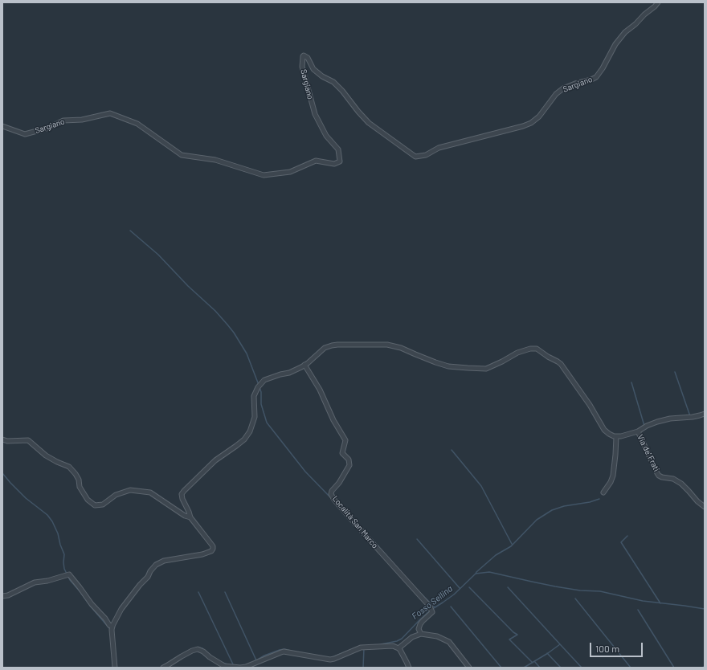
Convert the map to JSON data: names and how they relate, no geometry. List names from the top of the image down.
{
  "streets": {
    "street": ["Sargiano", "Via de' Frati", "Località San Marco"]
  },
  "water": ["Fosso Sellina"],
  "scale_bar": "100 m"
}
